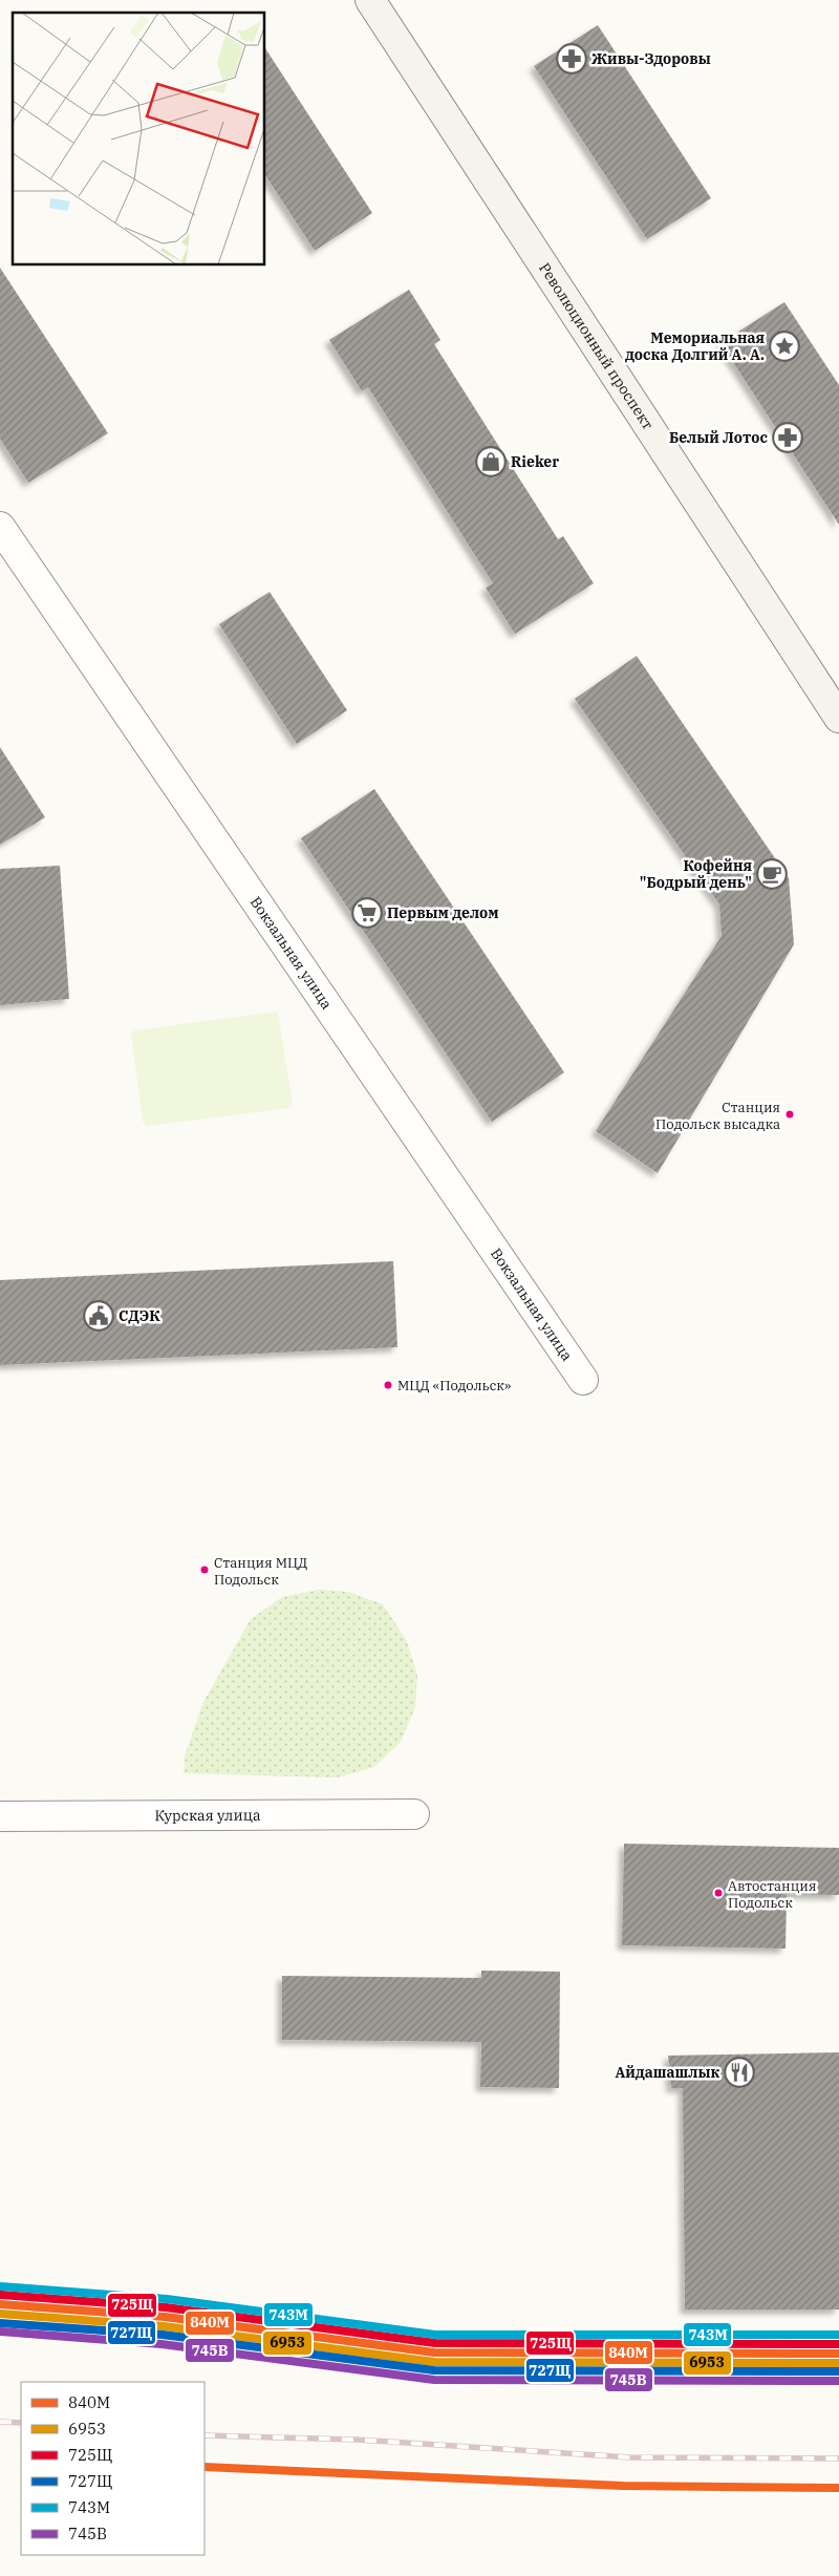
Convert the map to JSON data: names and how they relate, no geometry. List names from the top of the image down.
{
  "streets": {
    "street": ["Революционный проспект", "Вокзальная улица", "Курская улица"]
  },
  "places": {
    "pharmacy": ["Живы-Здоровы", "Белый Лотос"],
    "place": ["Мемориальная доска Долгий А. А."],
    "shop": ["Rieker"],
    "cafe": ["Кофейня \"Бодрый день\""],
    "supermarket": ["Первым делом"],
    "other": [
      "Станция Подольск высадка",
      "МЦД «Подольск»",
      "Станция МЦД Подольск",
      "Автостанция Подольск"
    ],
    "public building": ["СДЭК"],
    "restaurant": ["Айдашашлык"]
  },
  "lines": [
    "transit line 743М",
    "transit line 725Щ",
    "transit line 840М",
    "transit line 6953",
    "transit line 727Щ",
    "transit line 745В"
  ],
  "legend": [
    "840М",
    "6953",
    "725Щ",
    "727Щ",
    "743М",
    "745В"
  ]
}
